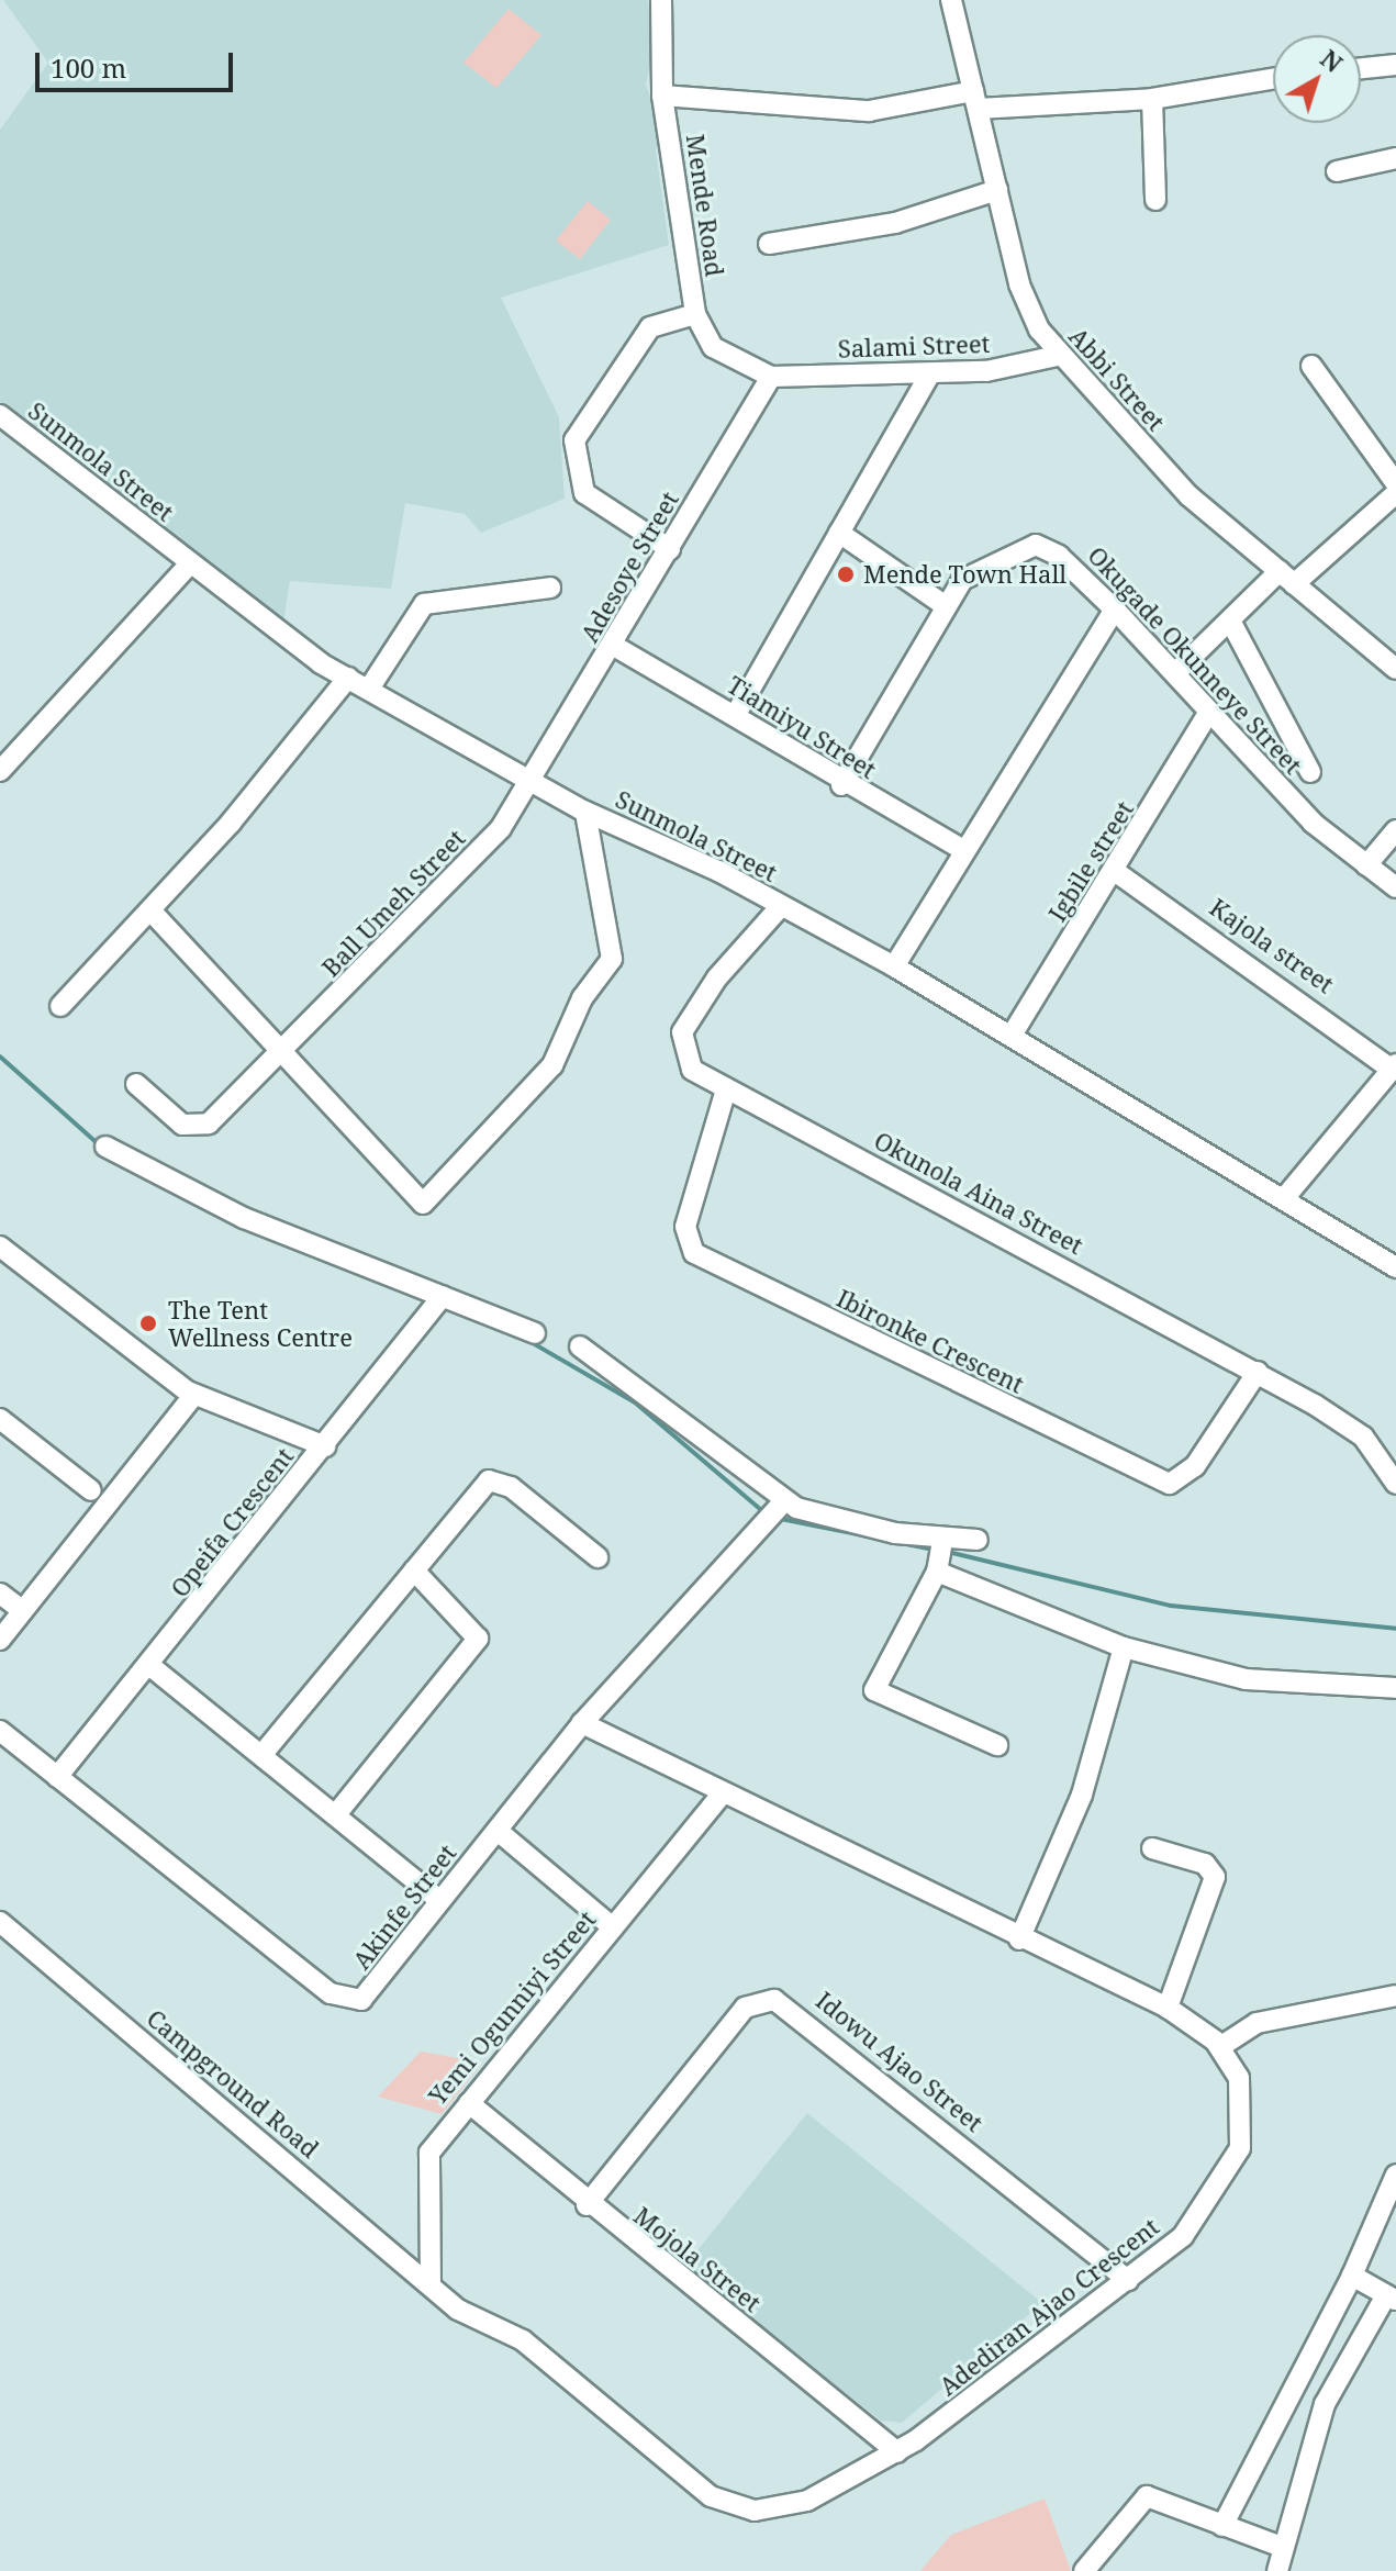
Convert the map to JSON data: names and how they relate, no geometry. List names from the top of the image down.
{
  "streets": {
    "street": [
      "Mende Road",
      "Salami Street",
      "Abbi Street",
      "Sunmola Street",
      "Adesoye Street",
      "Okugade Okunneye Street",
      "Tiamiyu Street",
      "Igbile street",
      "Ball Umeh Street",
      "Kajola street",
      "Okunola Aina Street",
      "Ibironke Crescent",
      "Opeifa Crescent",
      "Akinfe Street",
      "Yemi Ogunniyi Street",
      "Idowu Ajao Street",
      "Campground Road",
      "Mojola Street",
      "Adediran Ajao Crescent"
    ]
  },
  "crossings": [
    ["Mende Road", "Salami Street"],
    ["Mende Road", "Adesoye Street"],
    ["Salami Street", "Abbi Street"],
    ["Salami Street", "Adesoye Street"],
    ["Sunmola Street", "Adesoye Street"],
    ["Sunmola Street", "Igbile street"],
    ["Sunmola Street", "Ball Umeh Street"],
    ["Sunmola Street", "Okunola Aina Street"],
    ["Adesoye Street", "Tiamiyu Street"],
    ["Adesoye Street", "Ball Umeh Street"],
    ["Okugade Okunneye Street", "Tiamiyu Street"],
    ["Okugade Okunneye Street", "Igbile street"],
    ["Igbile street", "Kajola street"],
    ["Okunola Aina Street", "Ibironke Crescent"],
    ["Opeifa Crescent", "Akinfe Street"],
    ["Yemi Ogunniyi Street", "Campground Road"],
    ["Yemi Ogunniyi Street", "Mojola Street"],
    ["Yemi Ogunniyi Street", "Adediran Ajao Crescent"],
    ["Idowu Ajao Street", "Mojola Street"],
    ["Idowu Ajao Street", "Adediran Ajao Crescent"],
    ["Campground Road", "Adediran Ajao Crescent"],
    ["Mojola Street", "Adediran Ajao Crescent"]
  ],
  "places": ["Mende Town Hall", "The Tent Wellness Centre"],
  "scale_bar": "100 m",
  "north": "top right"
}
